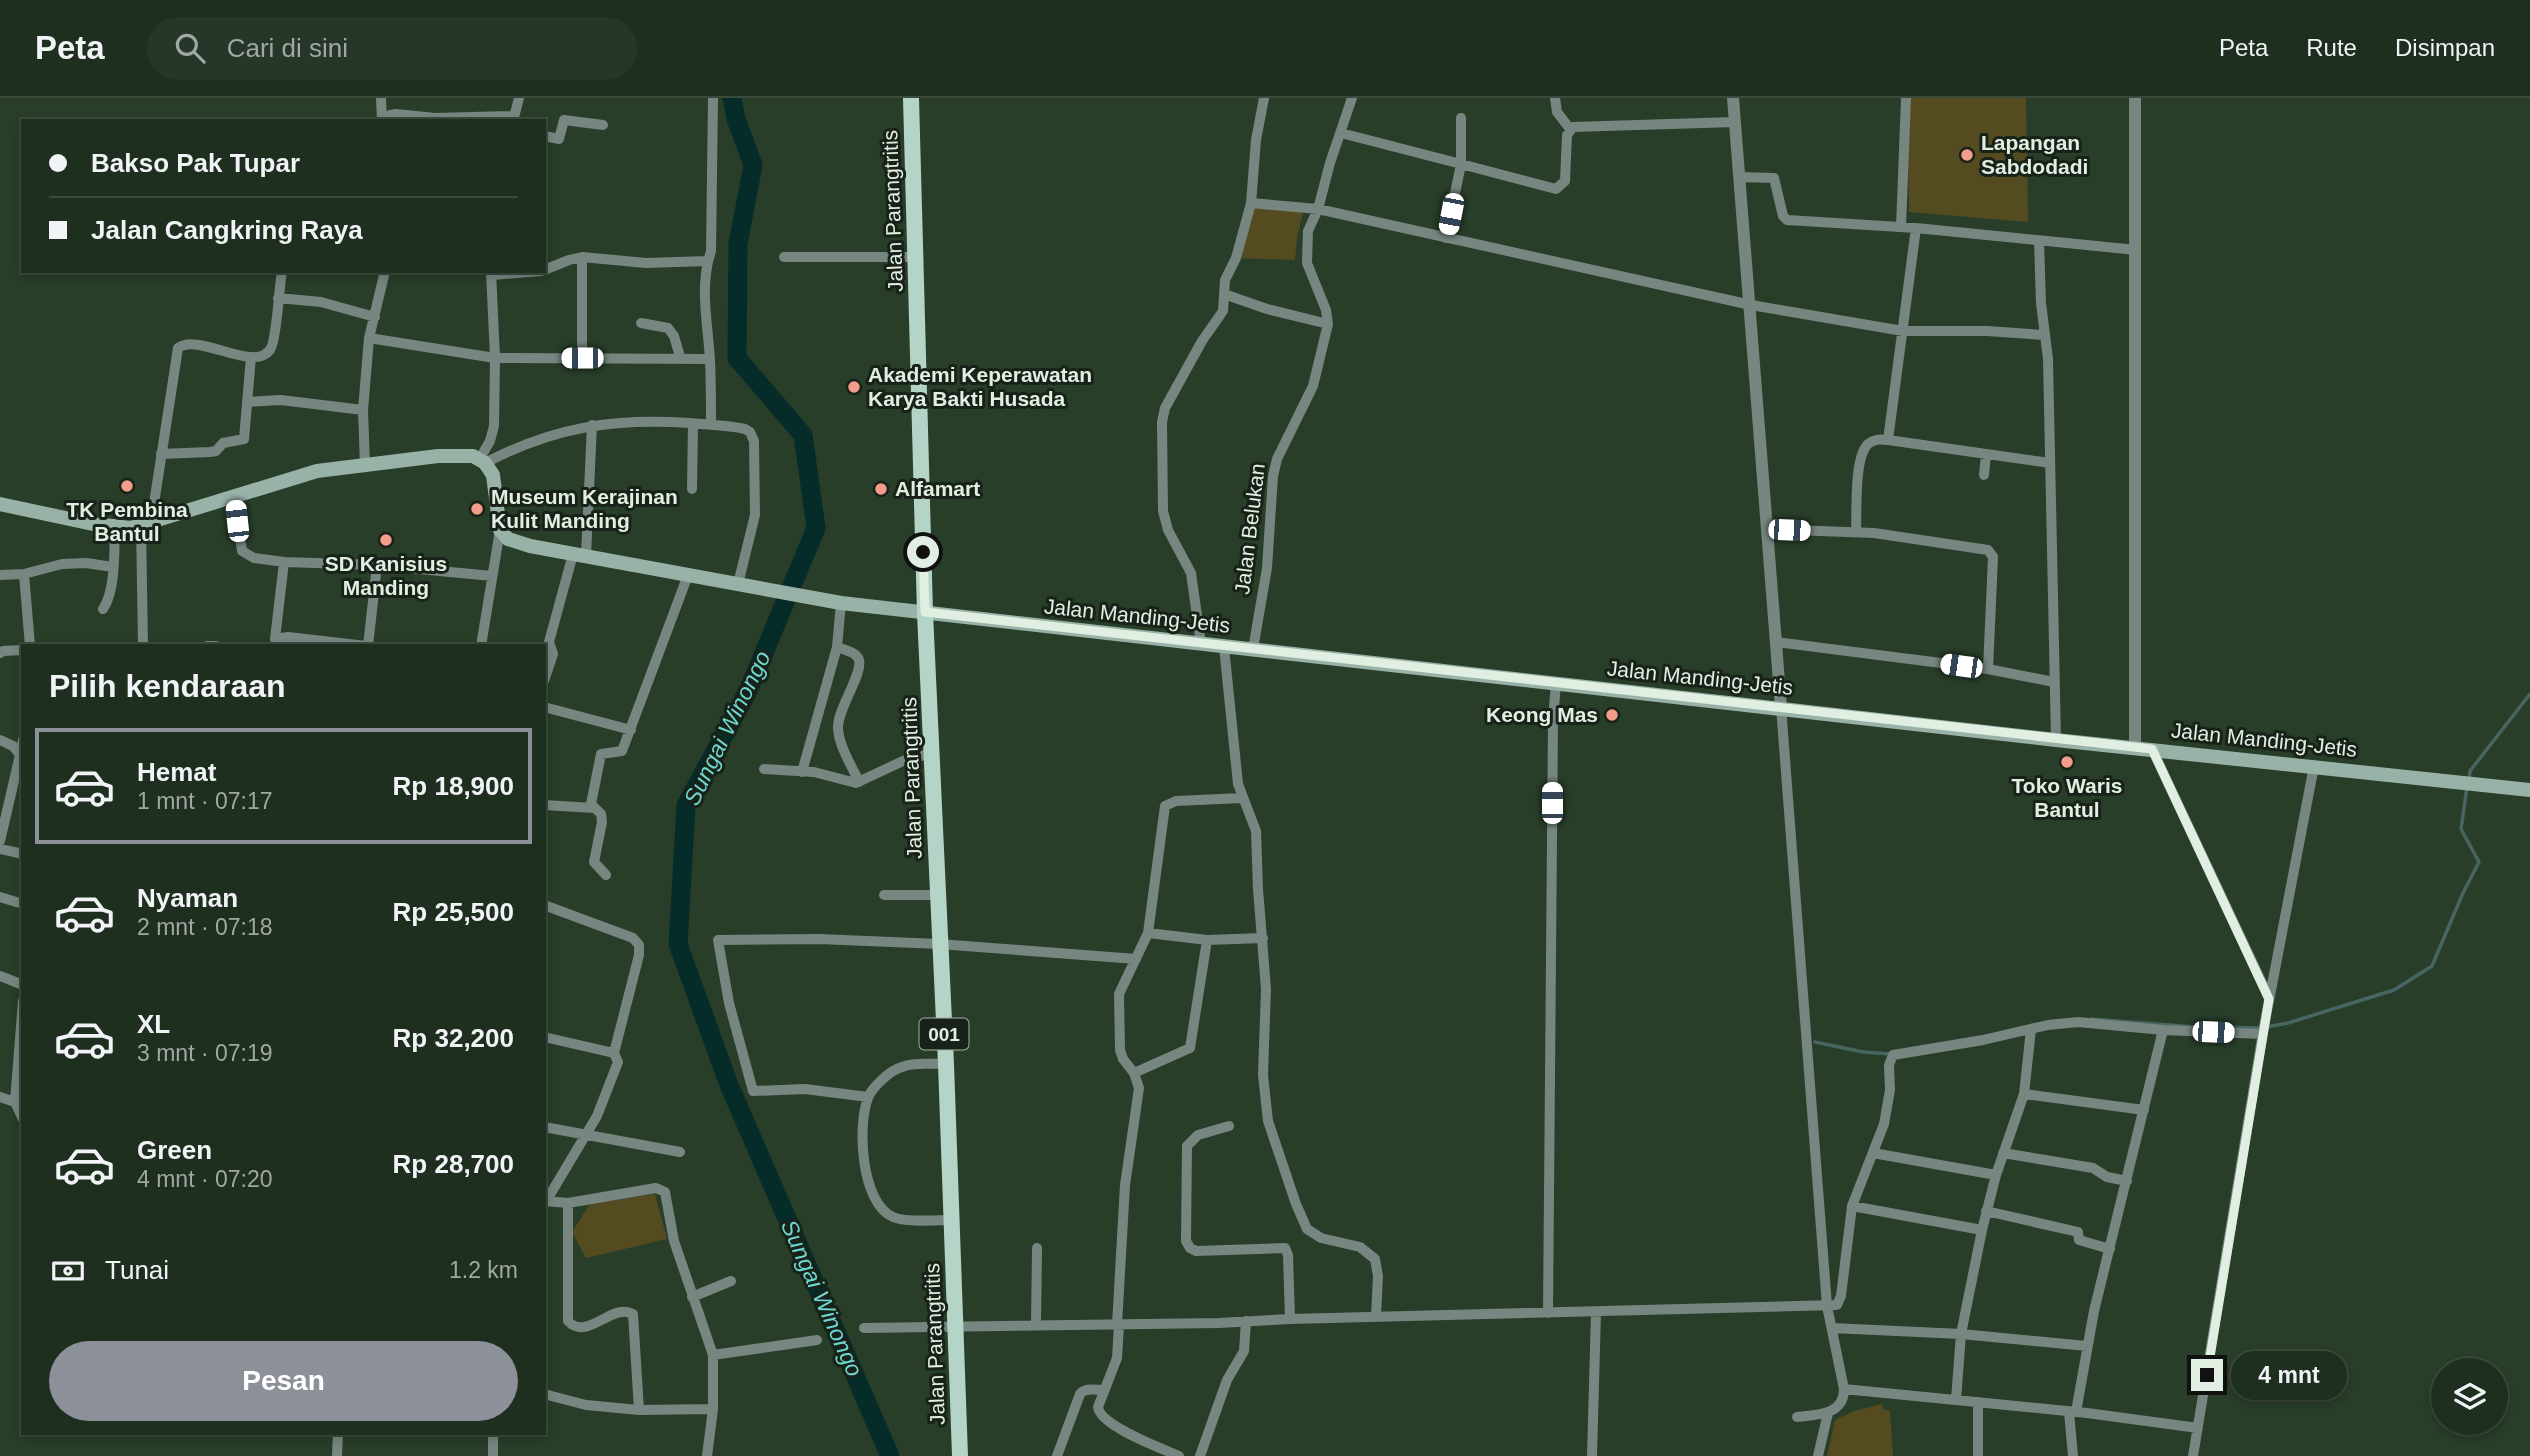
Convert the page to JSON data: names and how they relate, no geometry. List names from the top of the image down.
{
  "streets": {
    "main road": ["Jalan Parangtritis", "Jalan Manding-Jetis", "001"],
    "street": ["Jalan Belukan"]
  },
  "crossings": [
    ["Jalan Parangtritis", "Jalan Manding-Jetis"],
    ["Jalan Belukan", "Jalan Manding-Jetis"]
  ],
  "water": ["Sungai Winongo"],
  "places": [
    "Lapangan Sabdodadi",
    "Akademi Keperawatan Karya Bakti Husada",
    "TK Pembina Bantul",
    "Alfamart",
    "Museum Kerajinan Kulit Manding",
    "SD Kanisius Manding",
    "Keong Mas",
    "Toko Waris Bantul"
  ],
  "page": {
    "header": "Peta",
    "search": "Cari di sini",
    "nav": ["Peta", "Rute", "Disimpan"],
    "banner": ["Bakso Pak Tupar", "Jalan Cangkring Raya"],
    "heading": "Pilih kendaraan",
    "list": [
      {
        "name": "Hemat",
        "note": "1 mnt · 07:17",
        "value": "Rp 18,900"
      },
      {
        "name": "Nyaman",
        "note": "2 mnt · 07:18",
        "value": "Rp 25,500"
      },
      {
        "name": "XL",
        "note": "3 mnt · 07:19",
        "value": "Rp 32,200"
      },
      {
        "name": "Green",
        "note": "4 mnt · 07:20",
        "value": "Rp 28,700"
      }
    ],
    "pay": ["Tunai", "1.2 km"],
    "buttons": "Pesan",
    "bubble": "4 mnt"
  }
}
